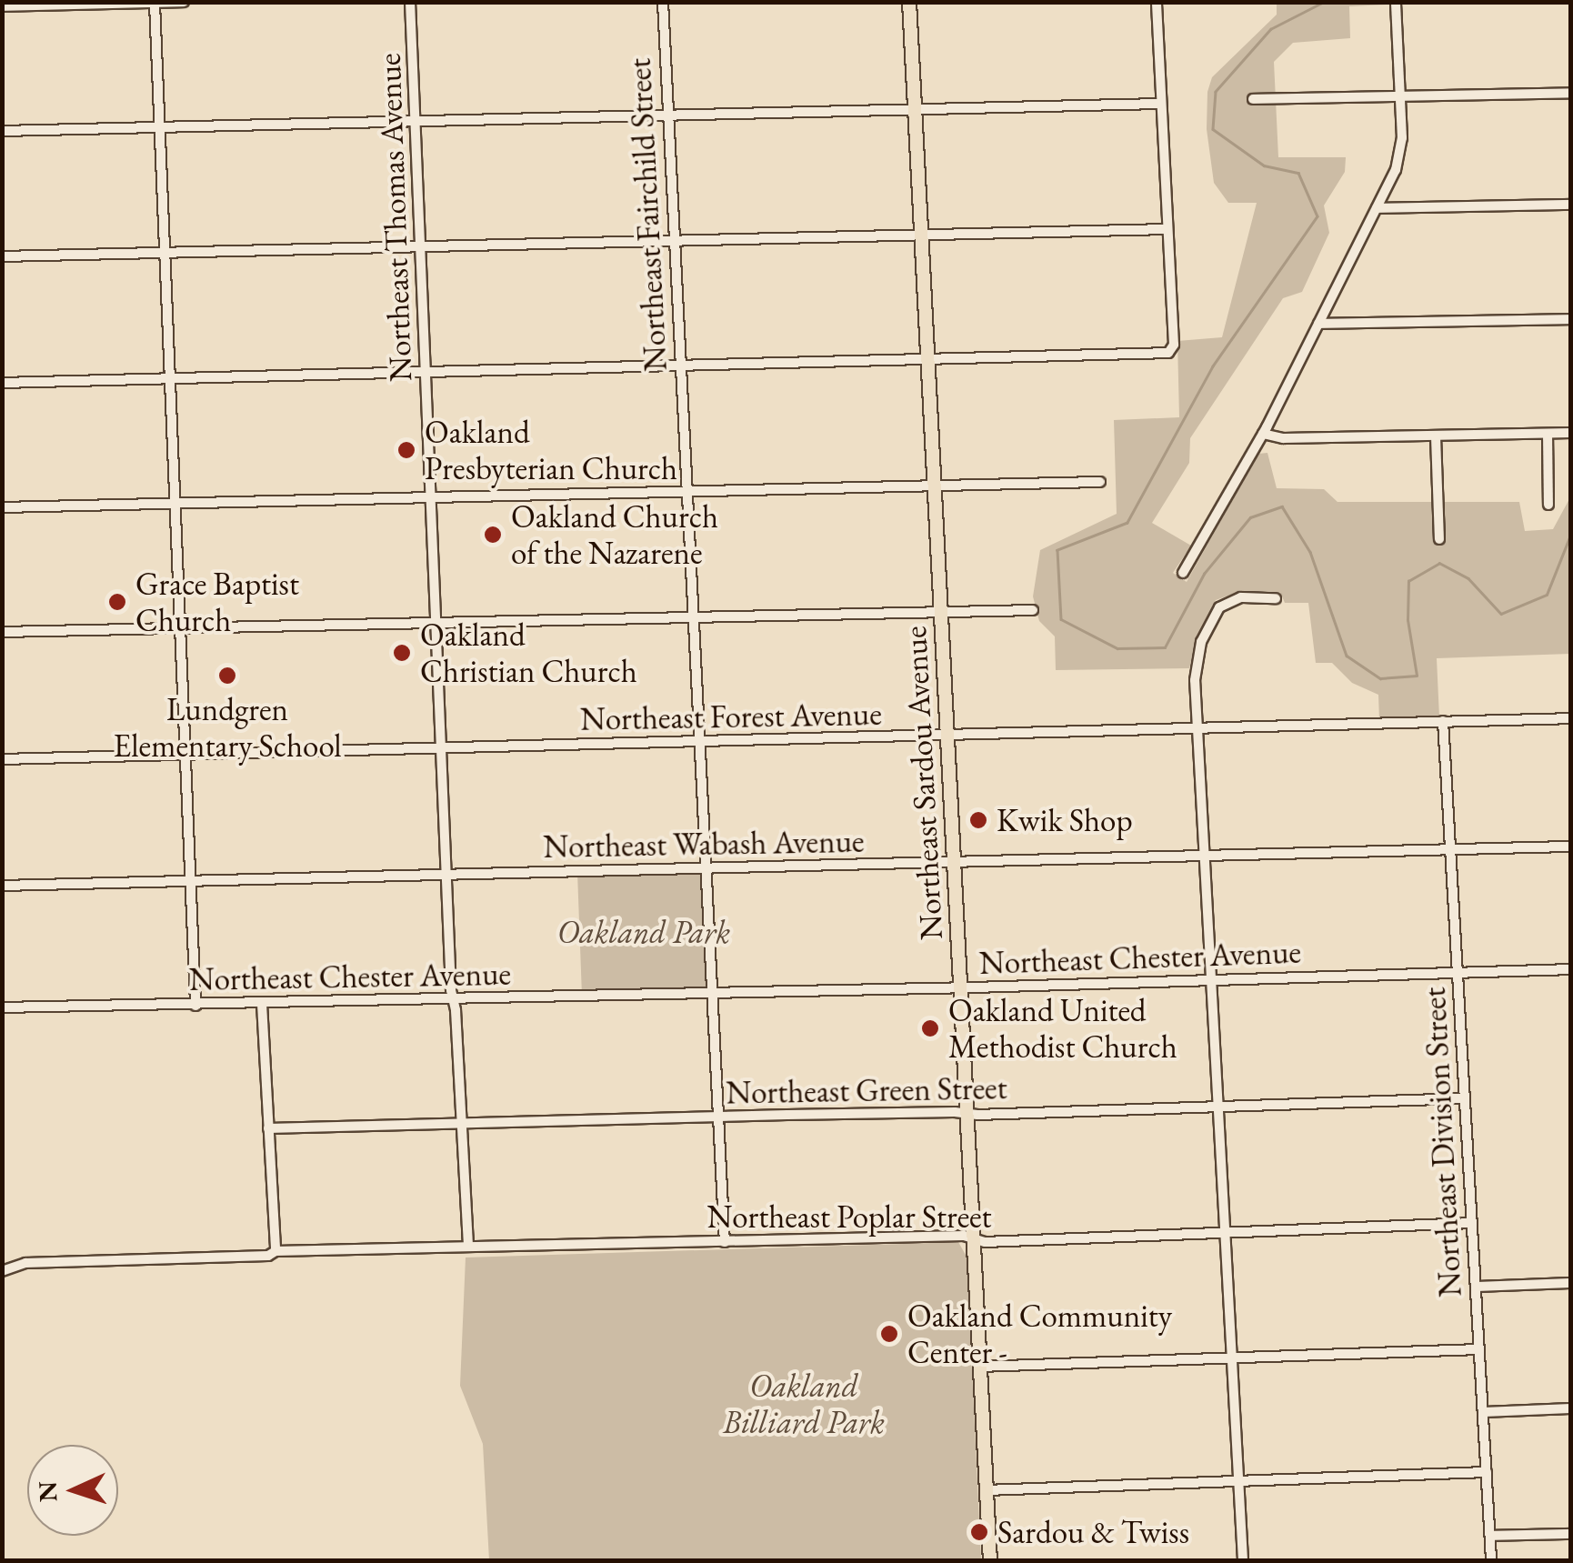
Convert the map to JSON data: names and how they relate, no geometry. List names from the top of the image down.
{
  "streets": {
    "main road": ["Northeast Sardou Avenue"],
    "street": [
      "Northeast Fairchild Street",
      "Northeast Thomas Avenue",
      "Northeast Forest Avenue",
      "Northeast Wabash Avenue",
      "Northeast Chester Avenue",
      "Northeast Green Street",
      "Northeast Division Street",
      "Northeast Poplar Street"
    ]
  },
  "crossings": [
    ["Northeast Fairchild Street", "Northeast Forest Avenue"],
    ["Northeast Fairchild Street", "Northeast Wabash Avenue"],
    ["Northeast Fairchild Street", "Northeast Chester Avenue"],
    ["Northeast Fairchild Street", "Northeast Green Street"],
    ["Northeast Fairchild Street", "Northeast Poplar Street"],
    ["Northeast Thomas Avenue", "Northeast Forest Avenue"],
    ["Northeast Thomas Avenue", "Northeast Wabash Avenue"],
    ["Northeast Thomas Avenue", "Northeast Chester Avenue"],
    ["Northeast Thomas Avenue", "Northeast Green Street"],
    ["Northeast Thomas Avenue", "Northeast Poplar Street"],
    ["Northeast Forest Avenue", "Northeast Sardou Avenue"],
    ["Northeast Forest Avenue", "Northeast Division Street"],
    ["Northeast Sardou Avenue", "Northeast Wabash Avenue"],
    ["Northeast Sardou Avenue", "Northeast Chester Avenue"],
    ["Northeast Sardou Avenue", "Northeast Green Street"],
    ["Northeast Sardou Avenue", "Northeast Poplar Street"],
    ["Northeast Wabash Avenue", "Northeast Division Street"],
    ["Northeast Chester Avenue", "Northeast Division Street"],
    ["Northeast Green Street", "Northeast Division Street"],
    ["Northeast Division Street", "Northeast Poplar Street"]
  ],
  "parks": ["Oakland Park", "Oakland Billiard Park"],
  "places": [
    "Oakland Presbyterian Church",
    "Oakland Church of the Nazarene",
    "Grace Baptist Church",
    "Oakland Christian Church",
    "Lundgren Elementary School",
    "Kwik Shop",
    "Oakland United Methodist Church",
    "Oakland Community Center -",
    "Sardou & Twiss"
  ],
  "north": "left"
}
